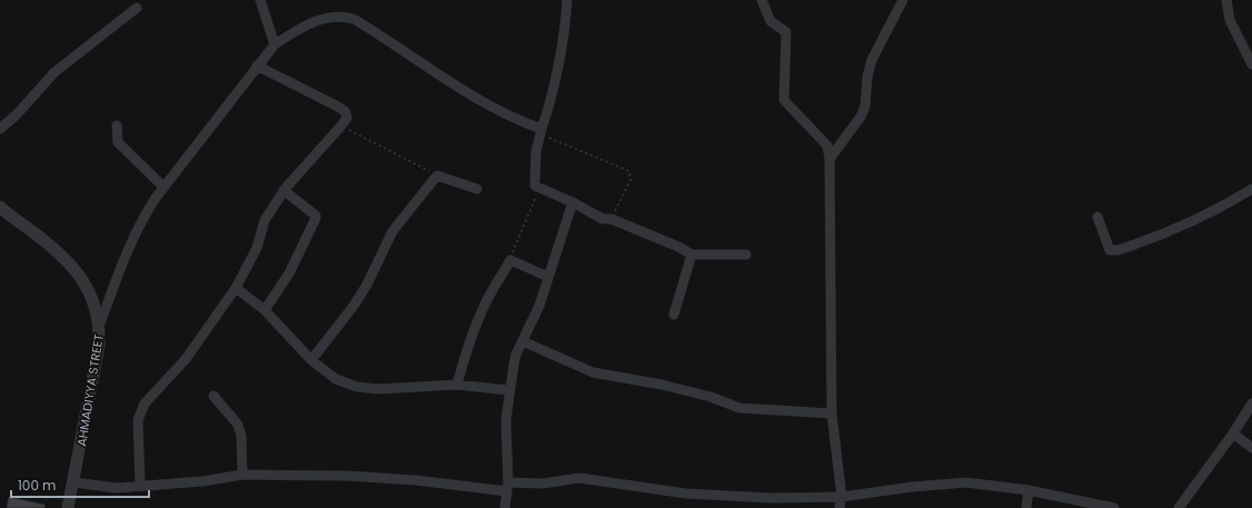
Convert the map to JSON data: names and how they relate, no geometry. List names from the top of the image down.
{
  "streets": {
    "street": ["AHMADIYYA STREET"]
  },
  "scale_bar": "100 m"
}
